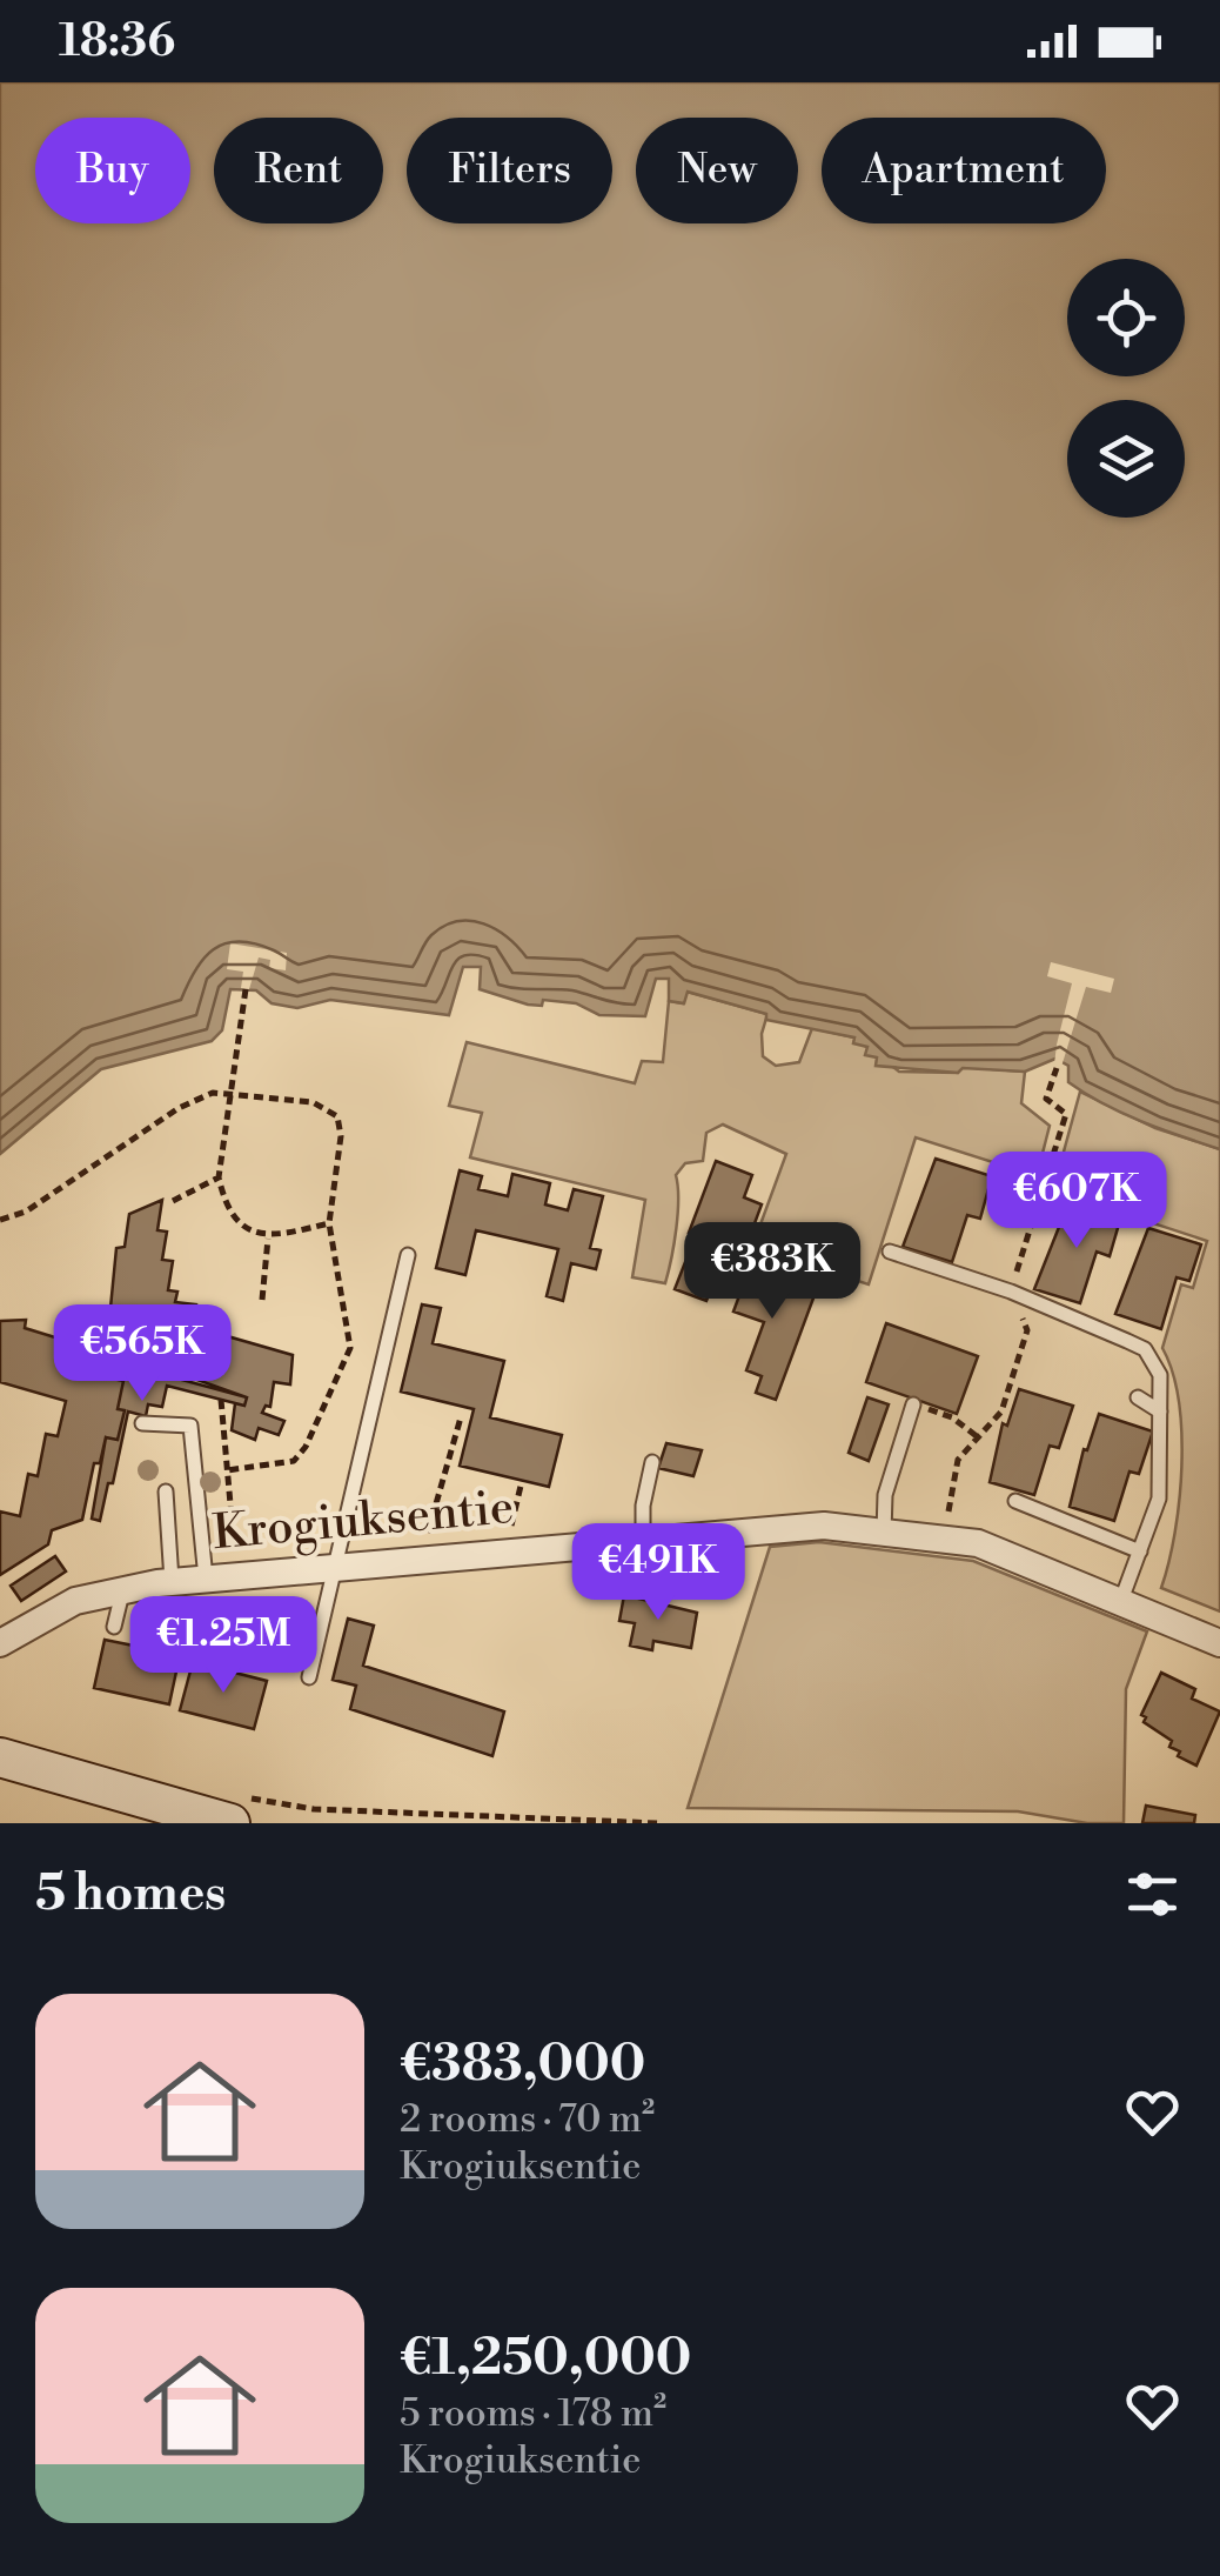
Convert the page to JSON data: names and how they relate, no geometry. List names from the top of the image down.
{
  "streets": {
    "street": ["Krogiuksentie"]
  },
  "page": {
    "status": "18:36",
    "chip": [
      "Buy",
      "Rent",
      "Filters",
      "New",
      "Apartment"
    ],
    "price": [
      "€607K",
      "€383K",
      "€565K",
      "€491K",
      "€1.25M"
    ],
    "heading": "5 homes",
    "list": [
      {
        "name": "€383,000",
        "note": "2 rooms · 70 m² · Krogiuksentie"
      },
      {
        "name": "€1,250,000",
        "note": "5 rooms · 178 m² · Krogiuksentie"
      }
    ]
  }
}
